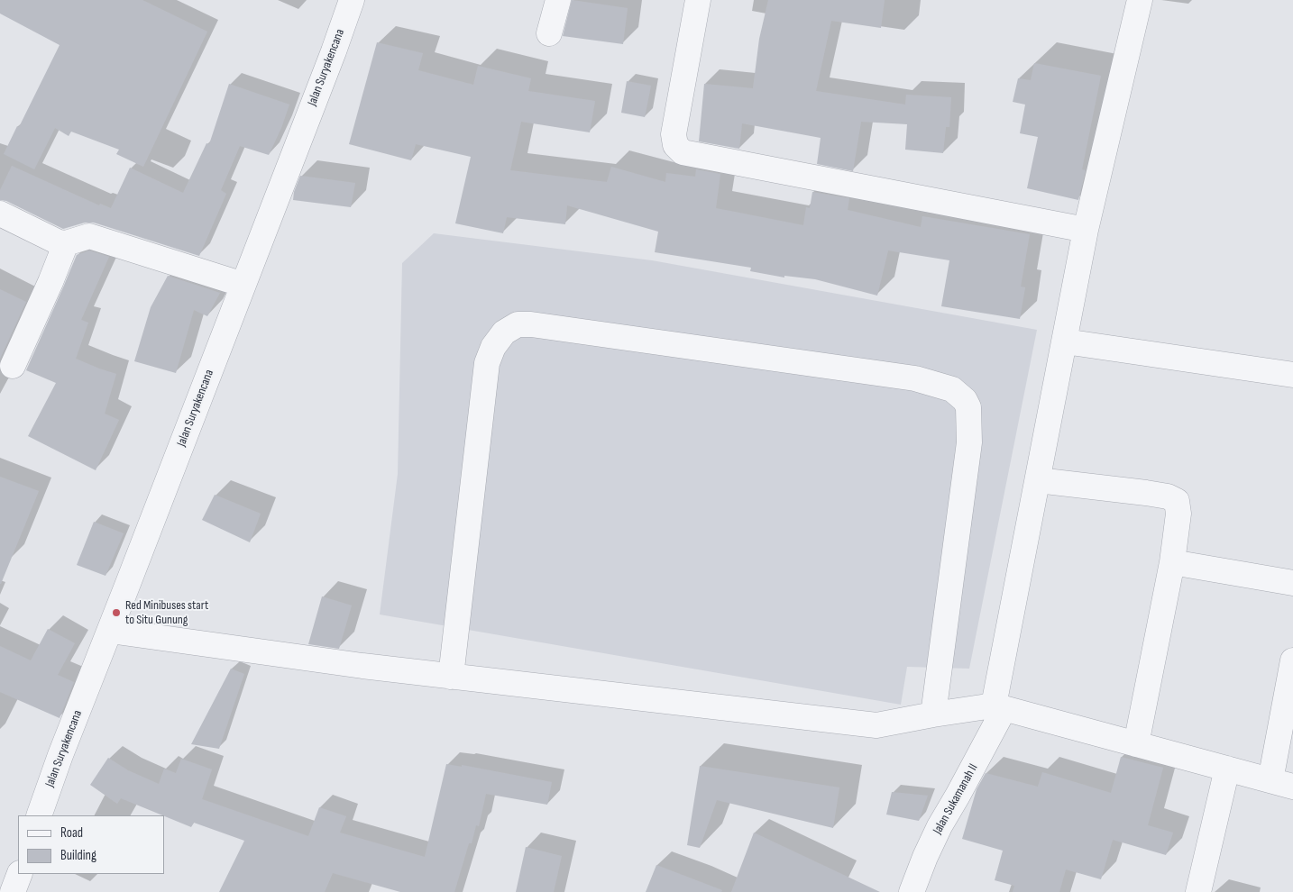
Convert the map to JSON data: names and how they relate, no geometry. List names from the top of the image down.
{
  "streets": {
    "street": ["Jalan Suryakencana", "Jalan Sukamanah II"]
  },
  "places": ["Red Minibuses start to Situ Gunung"],
  "legend": ["Road", "Building"]
}
